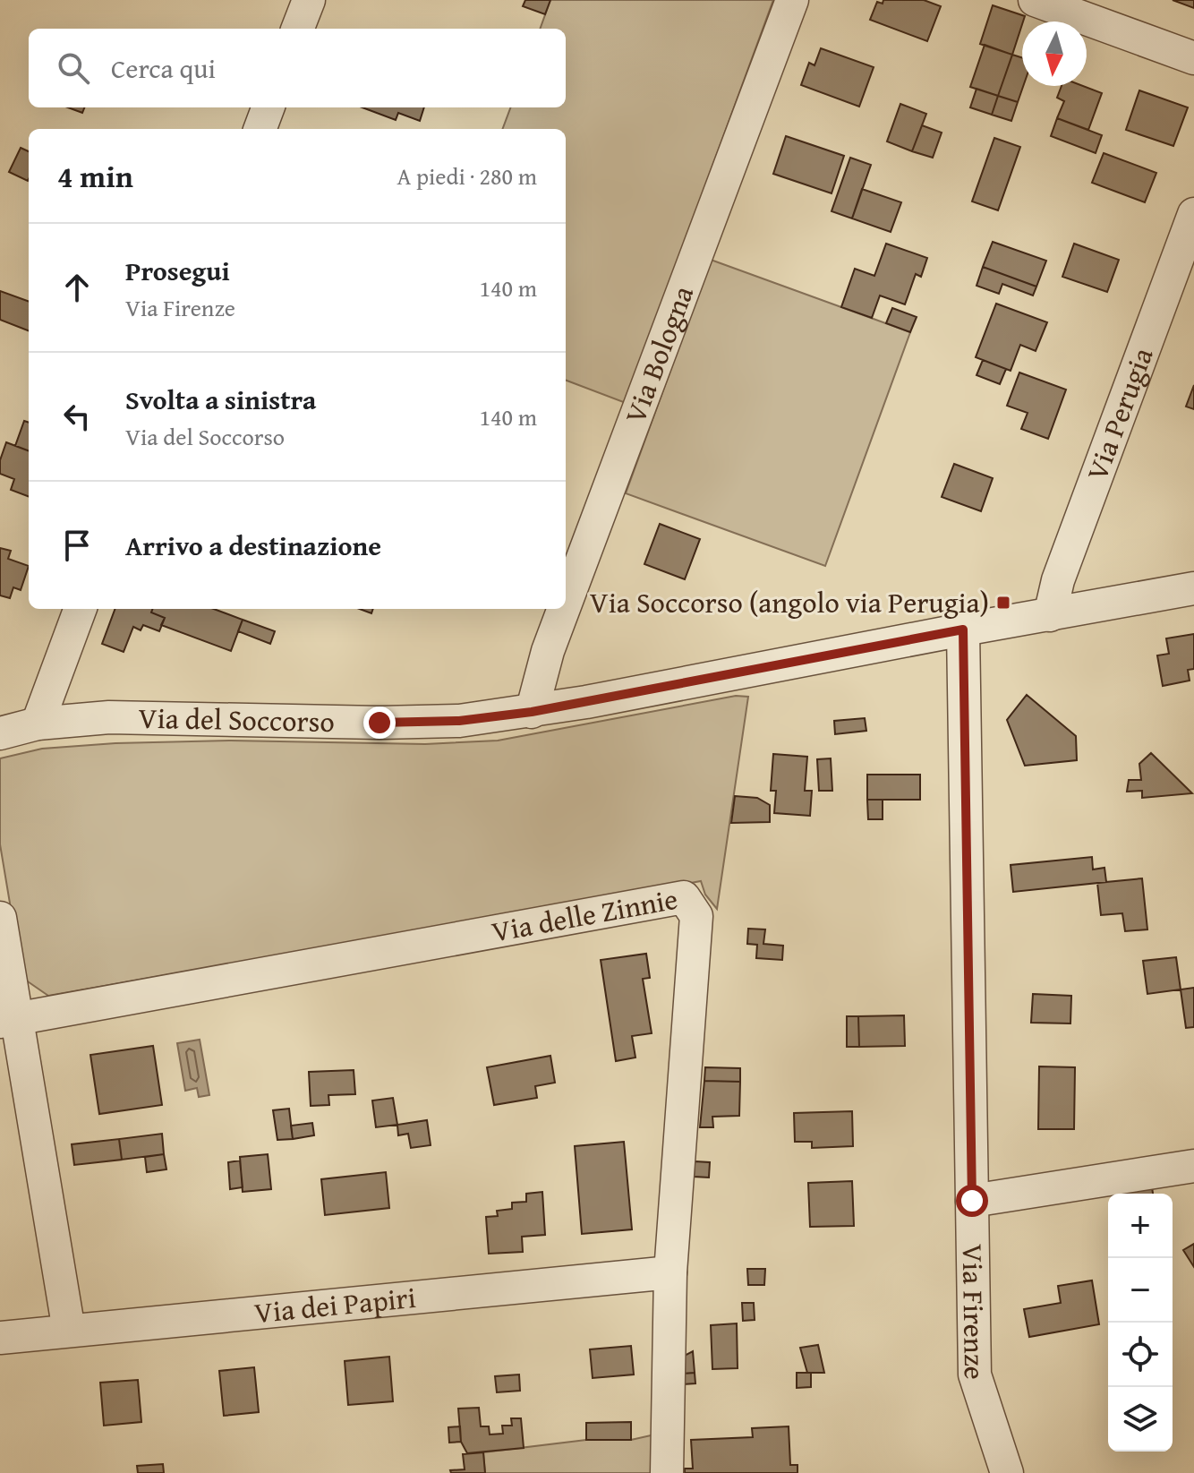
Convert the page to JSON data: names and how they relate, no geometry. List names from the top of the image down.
{
  "streets": {
    "street": [
      "Via Bologna",
      "Via Perugia",
      "Via del Soccorso",
      "Via delle Zinnie",
      "Via dei Papiri",
      "Via Firenze"
    ]
  },
  "crossings": [
    ["Via Bologna", "Via del Soccorso"],
    ["Via Perugia", "Via del Soccorso"],
    ["Via del Soccorso", "Via Firenze"],
    ["Via delle Zinnie", "Via dei Papiri"]
  ],
  "places": {
    "transit": ["Via Soccorso (angolo via Perugia)"]
  },
  "north": "bottom",
  "page": {
    "search": "Cerca qui",
    "heading": ["4 min", "A piedi · 280 m"],
    "list": [
      ["Prosegui", "Via Firenze", "140 m"],
      ["Svolta a sinistra", "Via del Soccorso", "140 m"],
      "Arrivo a destinazione"
    ],
    "map_buttons": ["+", "−"]
  }
}
